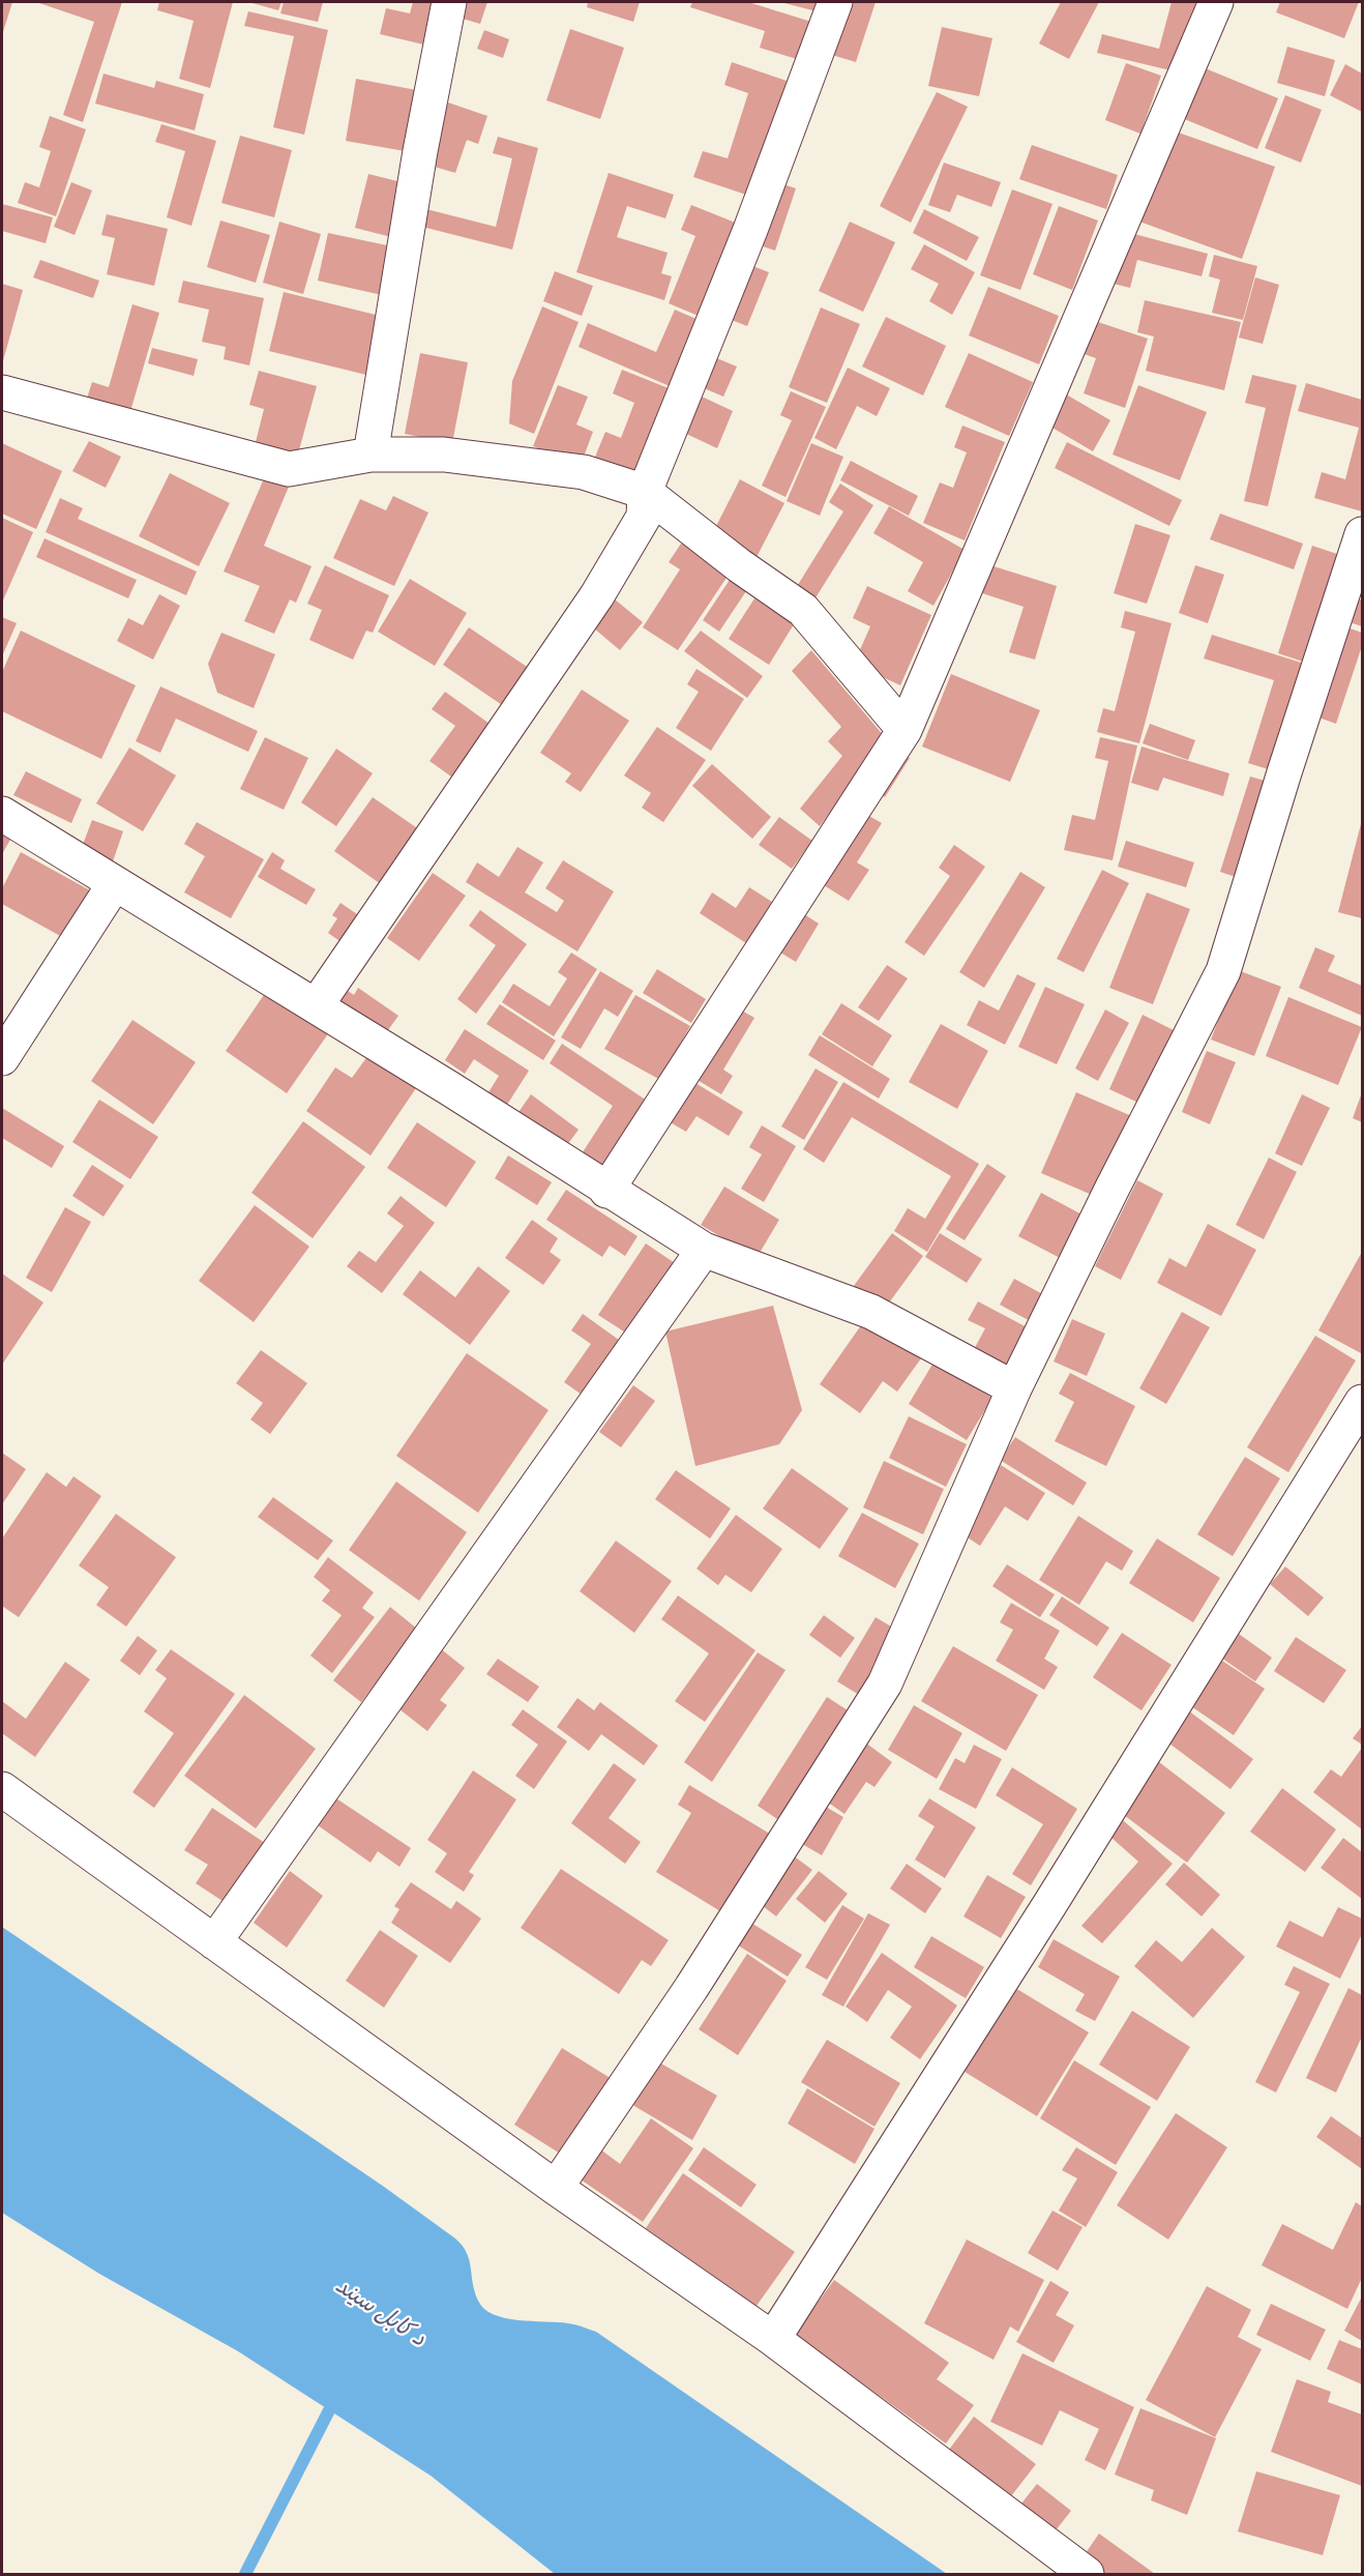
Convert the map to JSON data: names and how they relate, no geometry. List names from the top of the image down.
{
  "water": ["د کابل سيند"]
}
